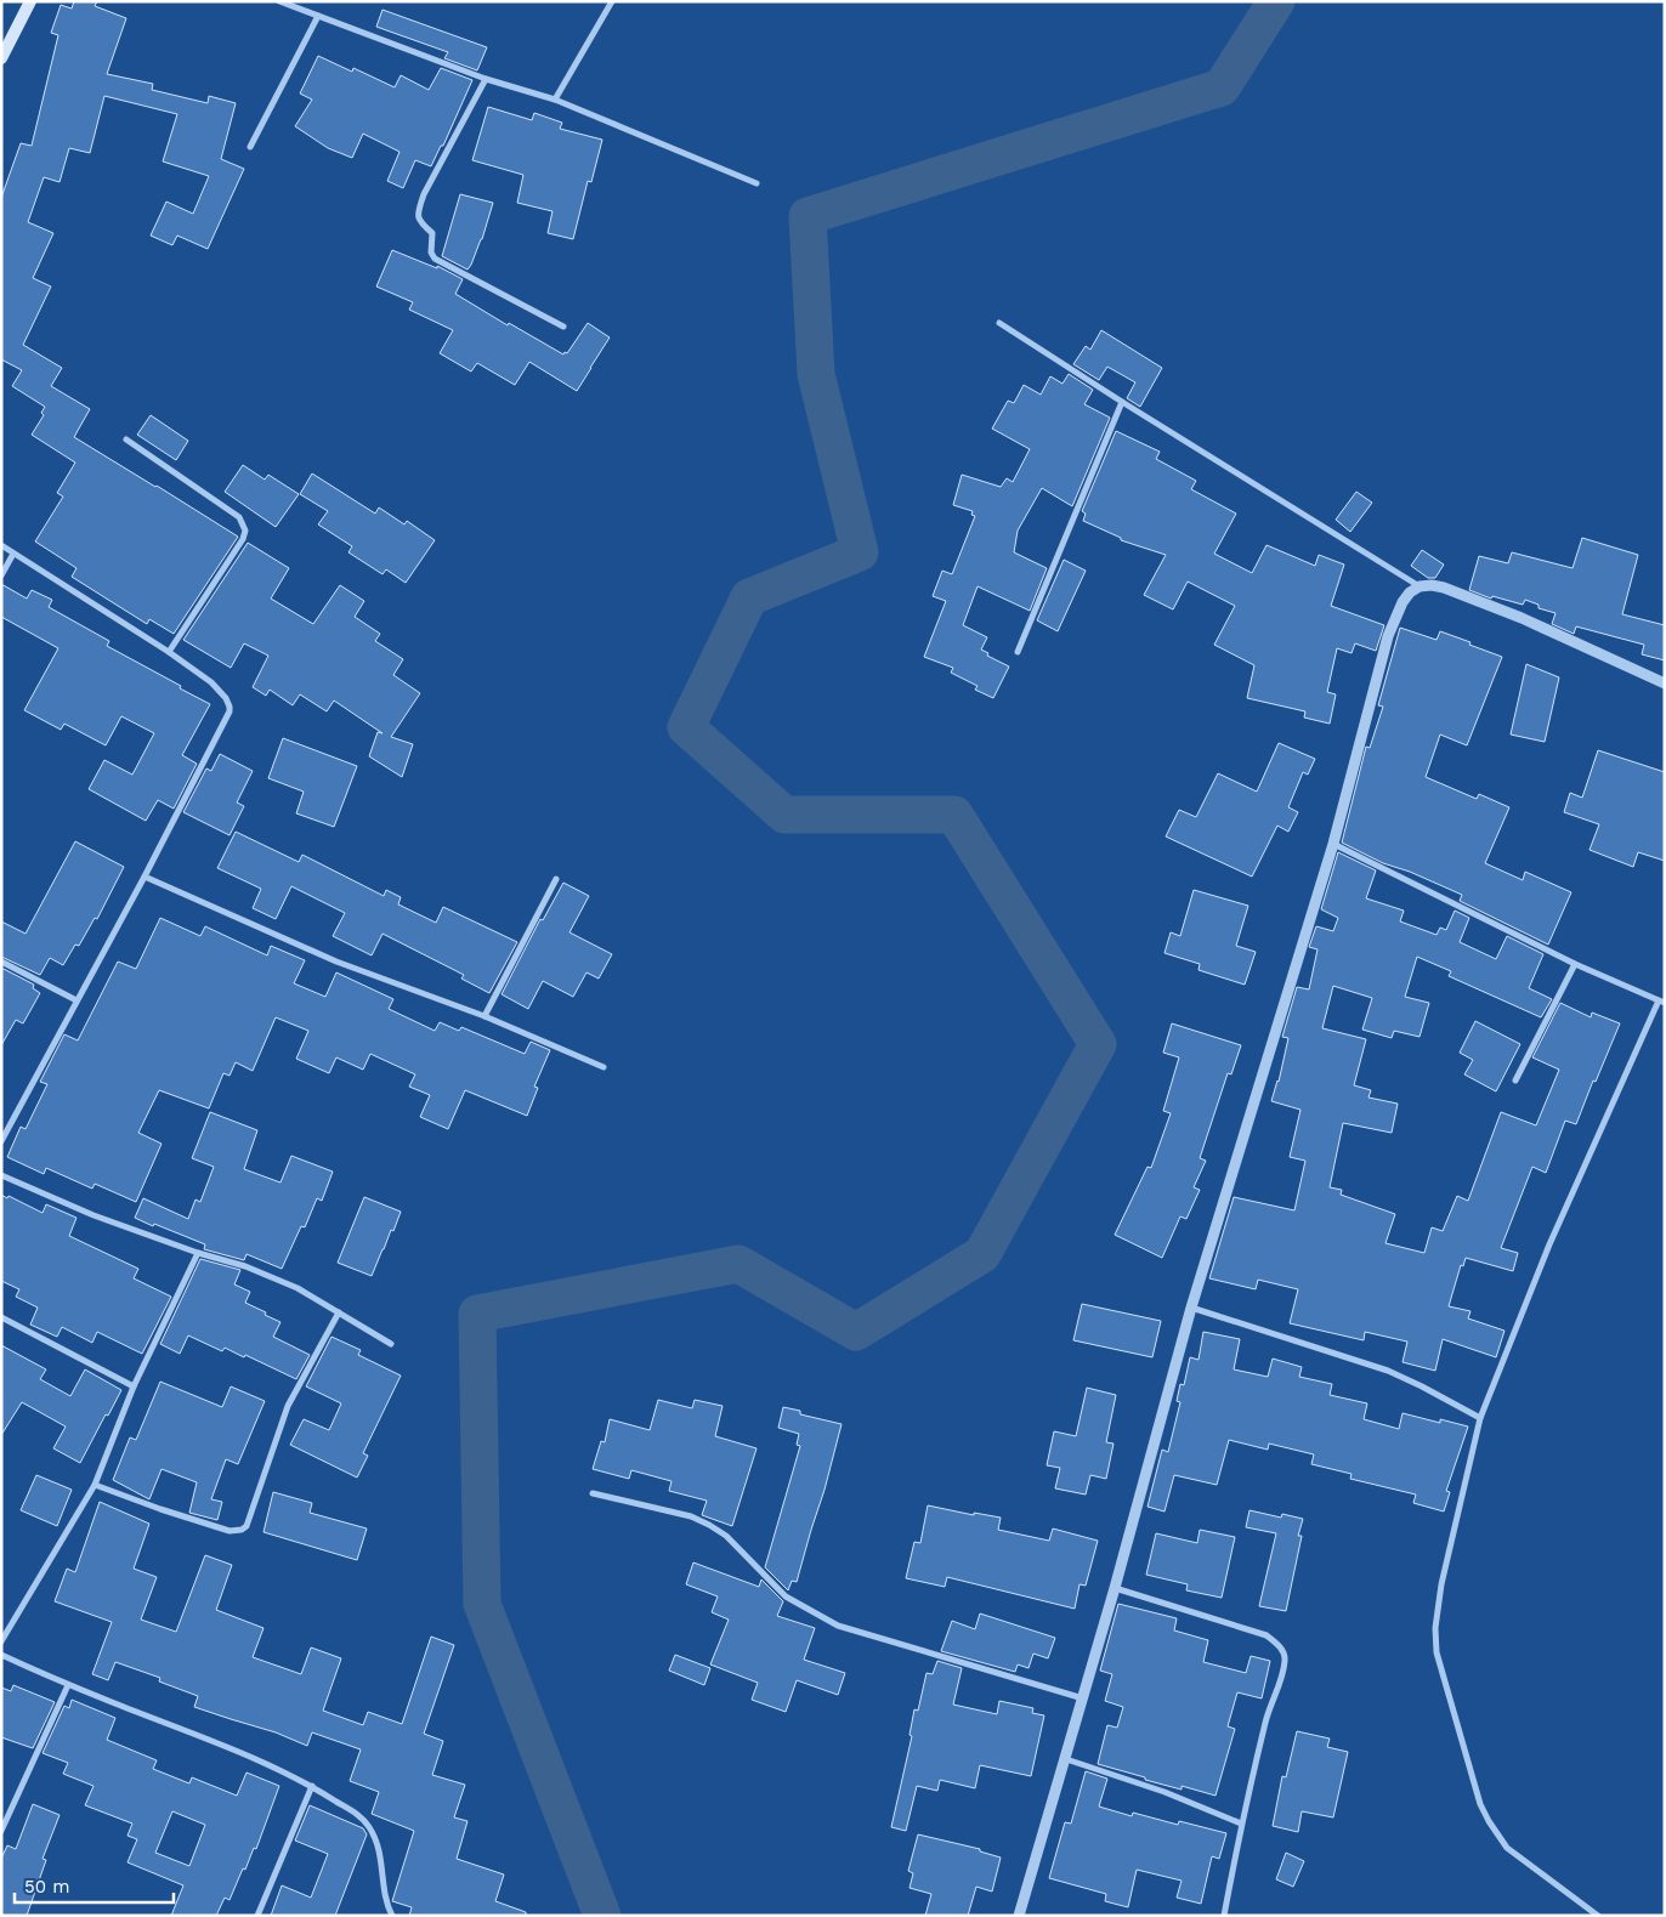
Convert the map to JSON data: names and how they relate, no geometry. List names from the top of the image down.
{
  "scale_bar": "50 m"
}
